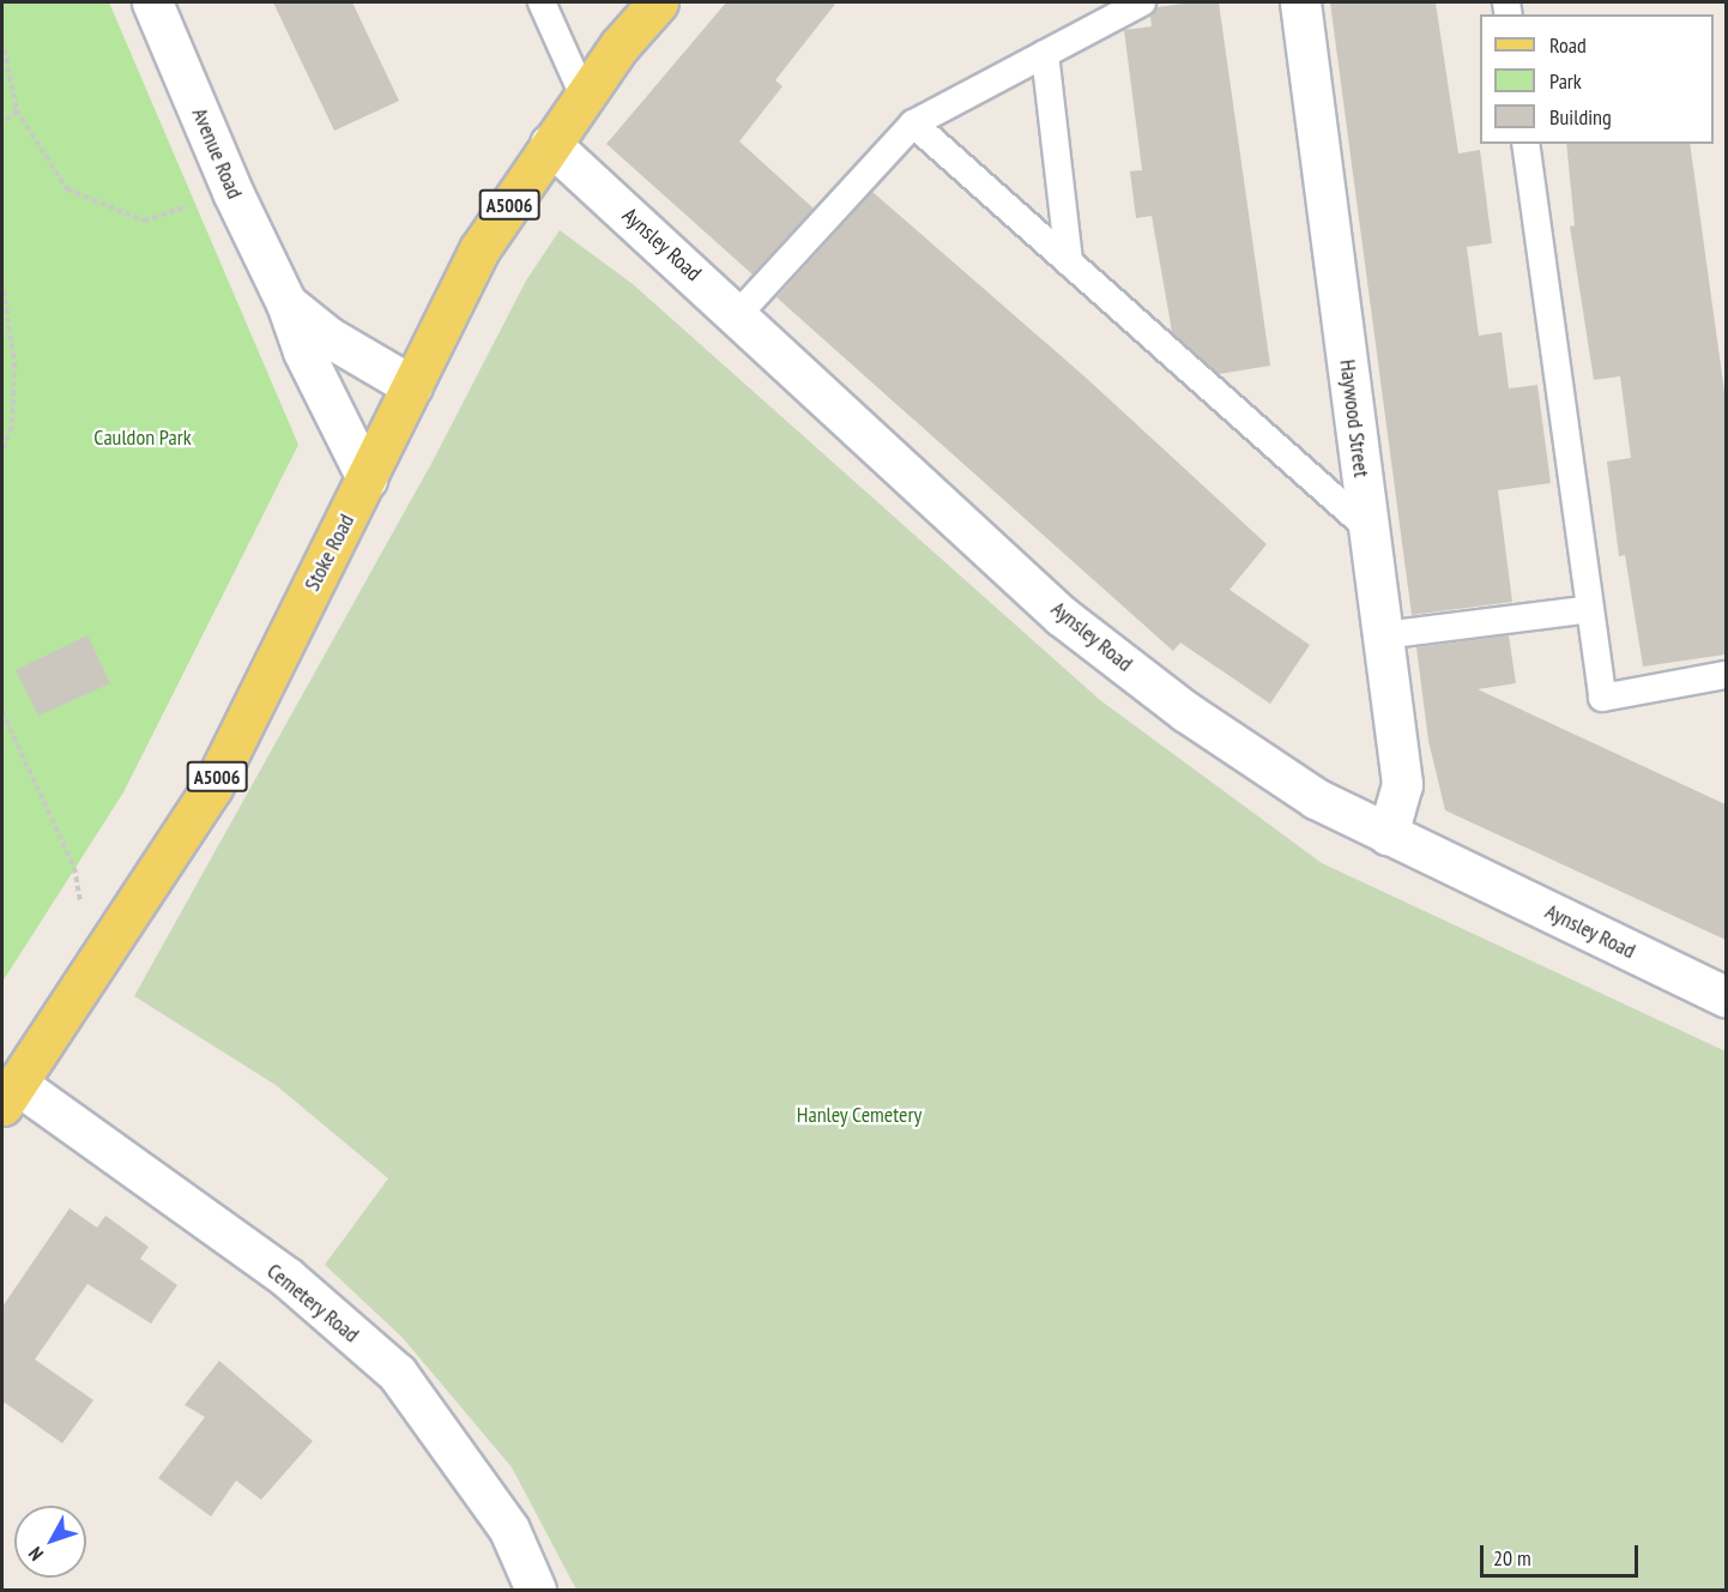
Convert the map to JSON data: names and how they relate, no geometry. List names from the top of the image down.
{
  "streets": {
    "main road": ["A5006", "Stoke Road"],
    "street": [
      "Avenue Road",
      "Aynsley Road",
      "Haywood Street",
      "Cemetery Road"
    ]
  },
  "crossings": [
    ["Avenue Road", "Stoke Road"],
    ["Aynsley Road", "Haywood Street"],
    ["Aynsley Road", "Stoke Road"],
    ["Stoke Road", "Cemetery Road"]
  ],
  "parks": ["Cauldon Park", "Hanley Cemetery"],
  "legend": ["Road", "Park", "Building"],
  "scale_bar": "20 m",
  "north": "bottom left"
}
